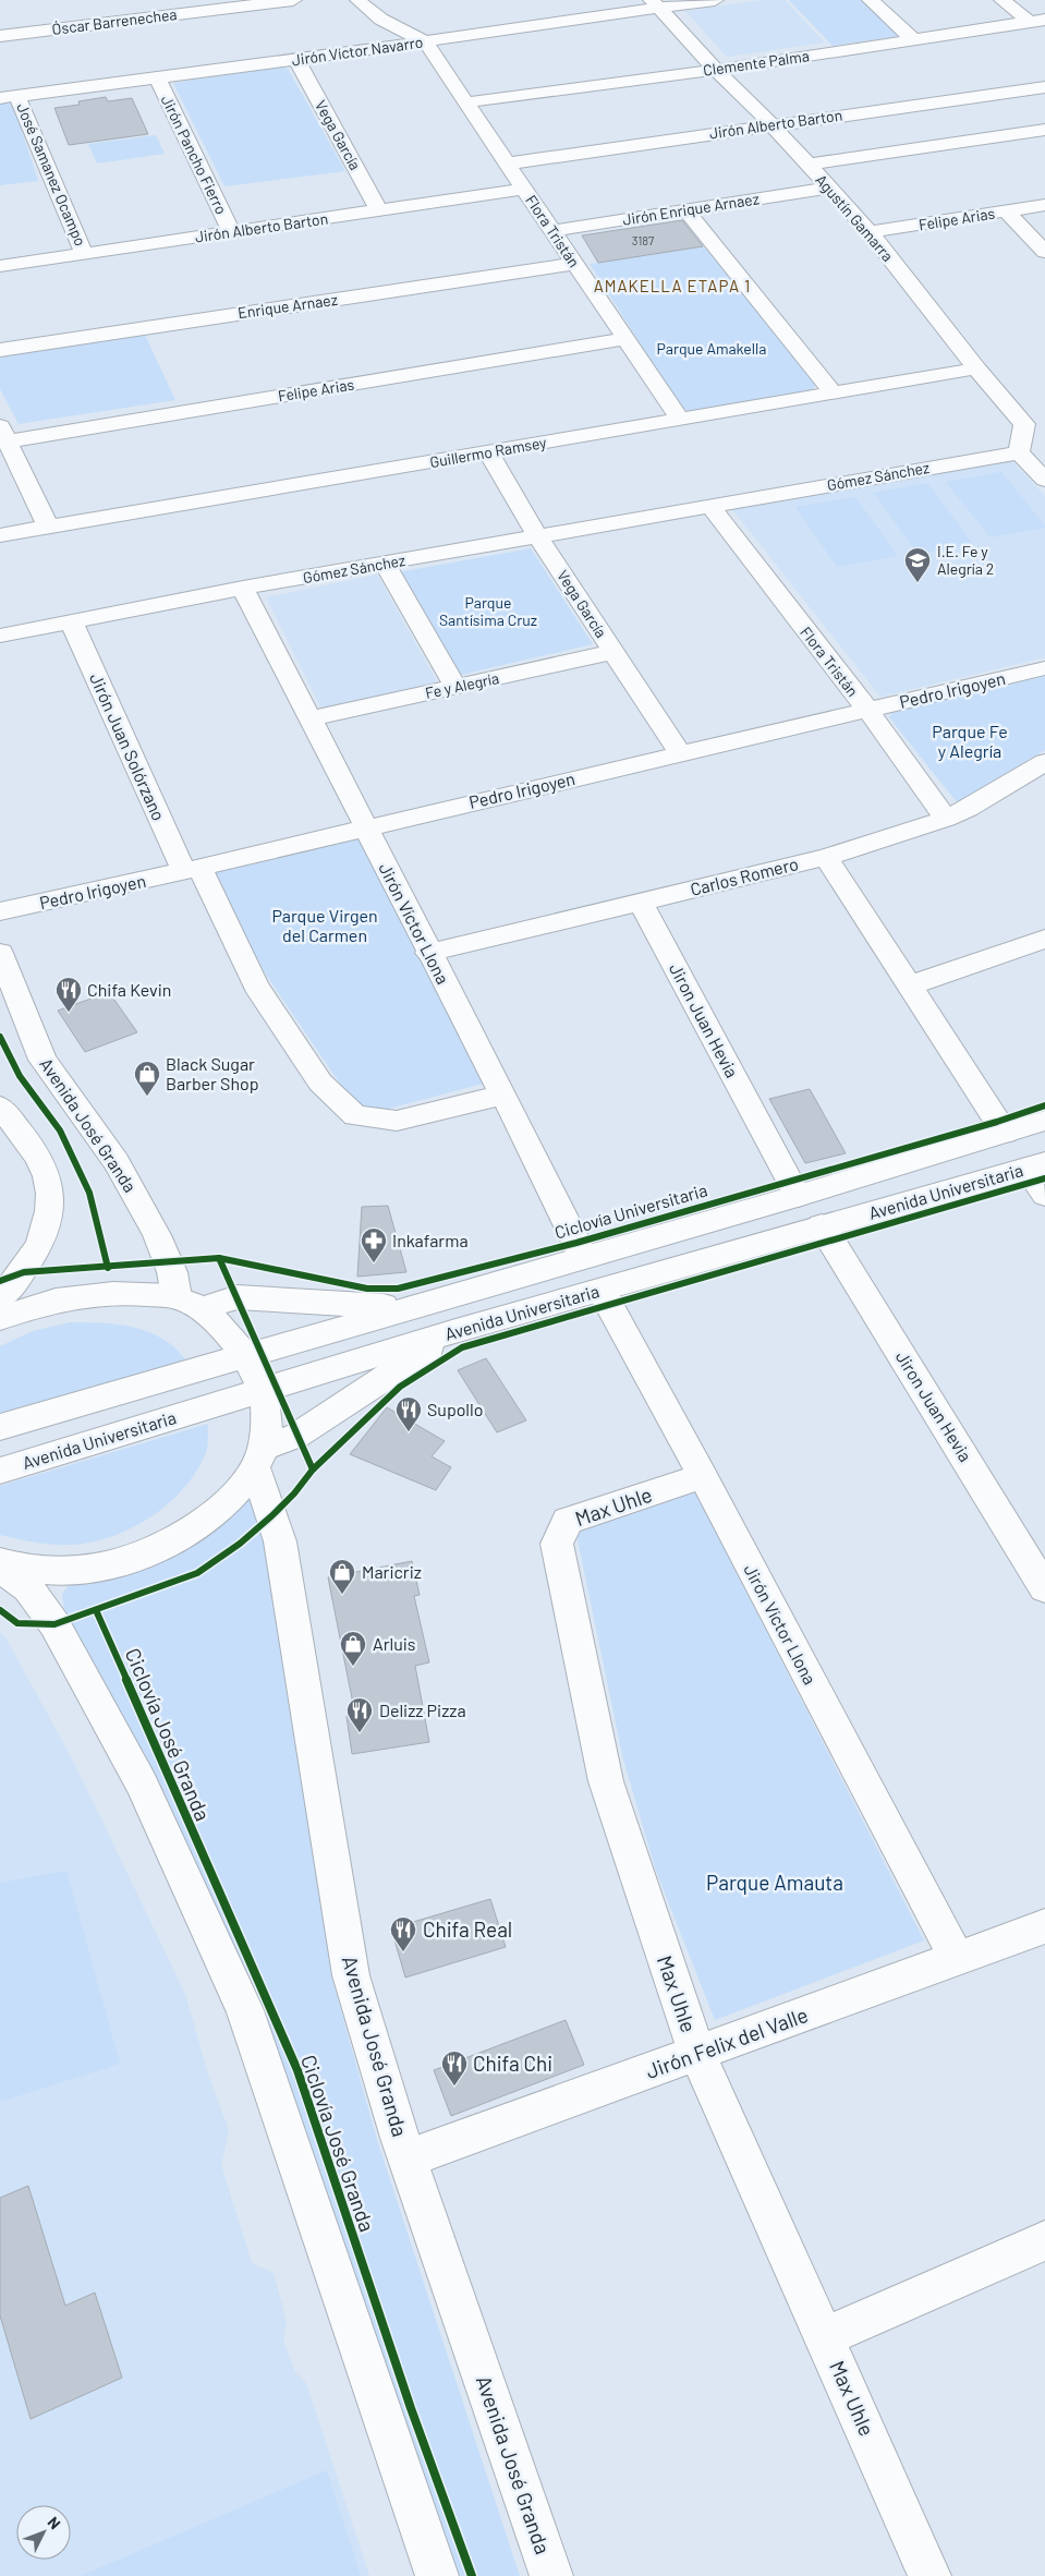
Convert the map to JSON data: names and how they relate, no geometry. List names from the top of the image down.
{
  "streets": {
    "street": [
      "Óscar Barrenechea",
      "Jirón Víctor Navarro",
      "Clemente Palma",
      "Jirón Alberto Barton",
      "Vega García",
      "Jirón Pancho Fierro",
      "José Samanez Ocampo",
      "Jirón Enrique Arnaez",
      "Agustín Gamarra",
      "Felipe Arias",
      "Flora Tristán",
      "Enrique Arnaez",
      "Guillermo Ramsey",
      "Gómez Sánchez",
      "Fe y Alegría",
      "Pedro Irigoyen",
      "Jirón Juan Solórzano",
      "Carlos Romero",
      "Jirón Víctor Llona",
      "Jiron Juan Hevia",
      "Avenida José Granda",
      "Avenida Universitaria",
      "Max Uhle",
      "Jirón Felix del Valle"
    ],
    "cycle path": ["Ciclovía Universitaria", "Ciclovía José Granda"]
  },
  "crossings": [
    ["Jirón Víctor Navarro", "Vega García"],
    ["Jirón Víctor Navarro", "Jirón Pancho Fierro"],
    ["Jirón Víctor Navarro", "José Samanez Ocampo"],
    ["Jirón Víctor Navarro", "Agustín Gamarra"],
    ["Jirón Víctor Navarro", "Flora Tristán"],
    ["Clemente Palma", "Agustín Gamarra"],
    ["Clemente Palma", "Flora Tristán"],
    ["Jirón Alberto Barton", "Vega García"],
    ["Jirón Alberto Barton", "Jirón Pancho Fierro"],
    ["Jirón Alberto Barton", "José Samanez Ocampo"],
    ["Jirón Alberto Barton", "Agustín Gamarra"],
    ["Jirón Alberto Barton", "Flora Tristán"],
    ["Vega García", "Guillermo Ramsey"],
    ["Vega García", "Gómez Sánchez"],
    ["Vega García", "Fe y Alegría"],
    ["Vega García", "Pedro Irigoyen"],
    ["Jirón Enrique Arnaez", "Agustín Gamarra"],
    ["Jirón Enrique Arnaez", "Flora Tristán"],
    ["Agustín Gamarra", "Felipe Arias"],
    ["Agustín Gamarra", "Guillermo Ramsey"],
    ["Agustín Gamarra", "Gómez Sánchez"],
    ["Felipe Arias", "Flora Tristán"],
    ["Flora Tristán", "Enrique Arnaez"],
    ["Flora Tristán", "Guillermo Ramsey"],
    ["Flora Tristán", "Gómez Sánchez"],
    ["Flora Tristán", "Pedro Irigoyen"],
    ["Flora Tristán", "Carlos Romero"],
    ["Gómez Sánchez", "Jirón Juan Solórzano"],
    ["Gómez Sánchez", "Jirón Víctor Llona"],
    ["Fe y Alegría", "Jirón Víctor Llona"],
    ["Pedro Irigoyen", "Jirón Juan Solórzano"],
    ["Pedro Irigoyen", "Jirón Víctor Llona"],
    ["Jirón Juan Solórzano", "Jirón Víctor Llona"],
    ["Carlos Romero", "Jirón Víctor Llona"],
    ["Carlos Romero", "Jiron Juan Hevia"],
    ["Jirón Víctor Llona", "Avenida Universitaria"],
    ["Jirón Víctor Llona", "Max Uhle"],
    ["Jirón Víctor Llona", "Jirón Felix del Valle"],
    ["Jiron Juan Hevia", "Avenida Universitaria"],
    ["Avenida José Granda", "Jirón Felix del Valle"],
    ["Max Uhle", "Jirón Felix del Valle"]
  ],
  "districts": ["AMAKELLA ETAPA 1"],
  "parks": [
    "Parque Amakella",
    "Parque Santísima Cruz",
    "Parque Fe y Alegría",
    "Parque Virgen del Carmen",
    "Parque Amauta"
  ],
  "places": {
    "school or university": ["I.E. Fe y Alegría 2"],
    "restaurant": [
      "Chifa Kevin",
      "Supollo",
      "Delizz Pizza",
      "Chifa Real",
      "Chifa Chi"
    ],
    "shop": ["Black Sugar Barber Shop", "Maricriz", "Arluis"],
    "pharmacy": ["Inkafarma"]
  },
  "house_numbers": ["3187"],
  "north": "top right"
}
